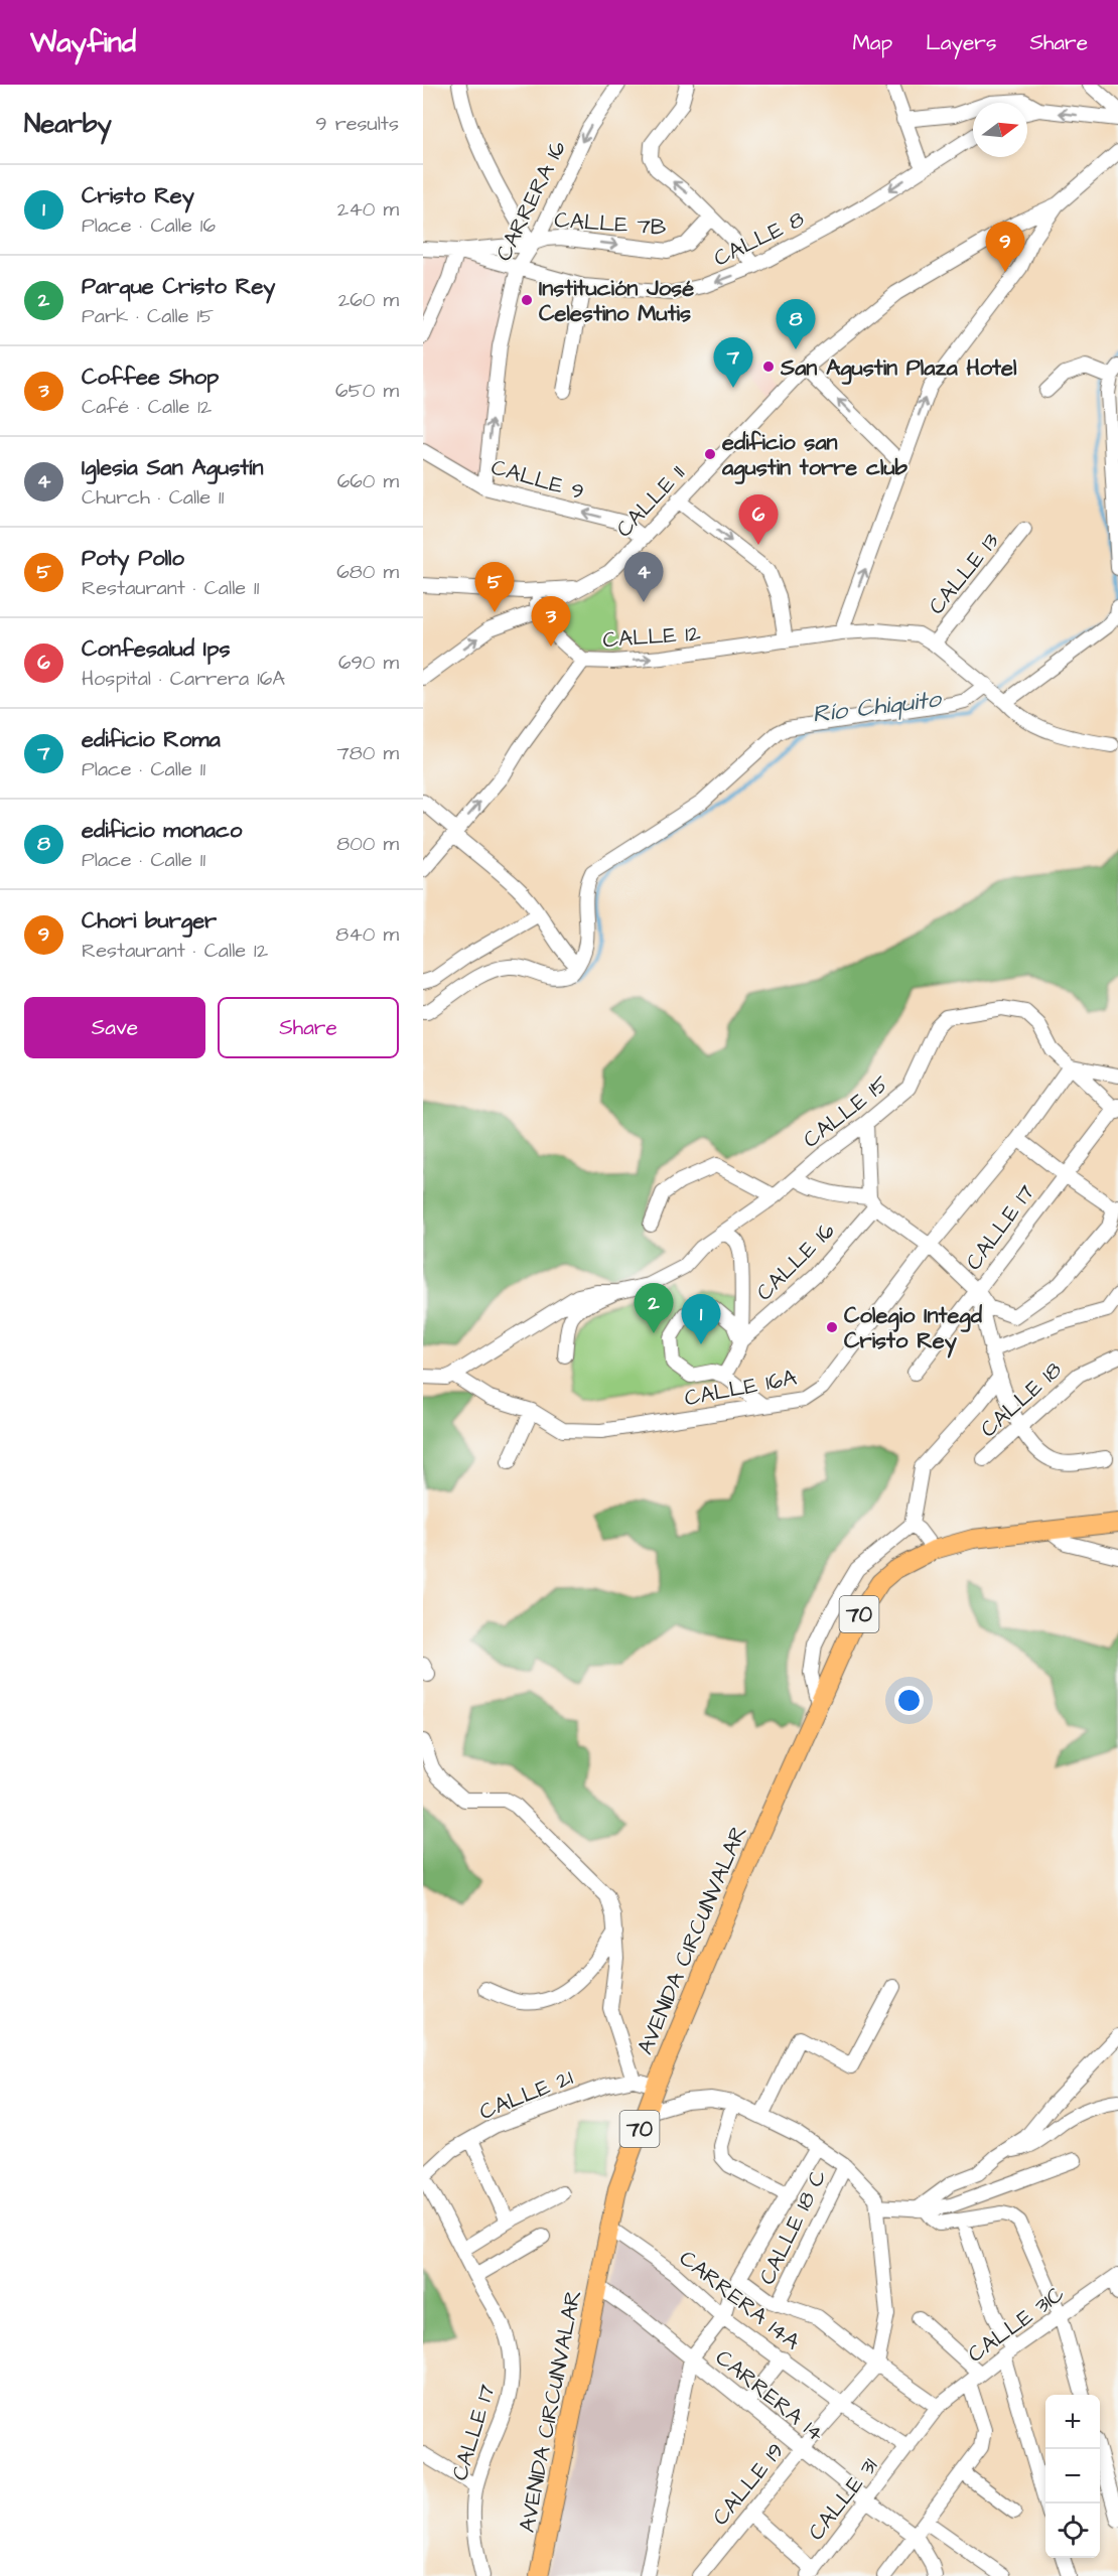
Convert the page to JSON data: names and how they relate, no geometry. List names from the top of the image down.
{
  "streets": {
    "main road": ["70", "AVENIDA CIRCUNVALAR"],
    "street": [
      "CARRERA 16",
      "CALLE 7B",
      "CALLE 8",
      "CALLE 9",
      "CALLE 11",
      "CALLE 13",
      "CALLE 12",
      "CALLE 15",
      "CALLE 17",
      "CALLE 16",
      "CALLE 16A",
      "CALLE 18",
      "CALLE 21",
      "CALLE 18 C",
      "CARRERA 14A",
      "CALLE 31C",
      "CARRERA 14",
      "CALLE 19",
      "CALLE 31"
    ]
  },
  "crossings": [
    ["CARRERA 16", "CALLE 7B"],
    ["CARRERA 16", "CALLE 8"],
    ["CARRERA 16", "CALLE 9"],
    ["CALLE 7B", "CALLE 8"],
    ["CALLE 9", "CALLE 11"],
    ["CALLE 15", "CALLE 16A"],
    ["CALLE 17", "CALLE 21"],
    ["AVENIDA CIRCUNVALAR", "CALLE 21"],
    ["AVENIDA CIRCUNVALAR", "CARRERA 14A"],
    ["AVENIDA CIRCUNVALAR", "CARRERA 14"],
    ["CARRERA 14A", "CALLE 31C"],
    ["CARRERA 14A", "CALLE 19"],
    ["CARRERA 14A", "CALLE 31"],
    ["CALLE 31C", "CALLE 31"],
    ["CARRERA 14", "CALLE 19"],
    ["CARRERA 14", "CALLE 31"]
  ],
  "one_way": ["CALLE 7B", "CALLE 8", "CALLE 12"],
  "water": ["Río Chiquito"],
  "places": [
    "Institución José Celestino Mutis",
    "San Agustin Plaza Hotel",
    "edificio san agustin torre club",
    "Colegio Integd Cristo Rey"
  ],
  "north": "right",
  "page": {
    "header": "Wayfind",
    "nav": ["Map", "Layers", "Share"],
    "heading": ["Nearby", "9 results"],
    "list": [
      {
        "mark": "1",
        "name": "Cristo Rey",
        "note": "Place · Calle 16",
        "value": "240 m"
      },
      {
        "mark": "2",
        "name": "Parque Cristo Rey",
        "note": "Park · Calle 15",
        "value": "260 m"
      },
      {
        "mark": "3",
        "name": "Coffee Shop",
        "note": "Café · Calle 12",
        "value": "650 m"
      },
      {
        "mark": "4",
        "name": "Iglesia San Agustín",
        "note": "Church · Calle 11",
        "value": "660 m"
      },
      {
        "mark": "5",
        "name": "Poty Pollo",
        "note": "Restaurant · Calle 11",
        "value": "680 m"
      },
      {
        "mark": "6",
        "name": "Confesalud Ips",
        "note": "Hospital · Carrera 16A",
        "value": "690 m"
      },
      {
        "mark": "7",
        "name": "edificio Roma",
        "note": "Place · Calle 11",
        "value": "780 m"
      },
      {
        "mark": "8",
        "name": "edificio monaco",
        "note": "Place · Calle 11",
        "value": "800 m"
      },
      {
        "mark": "9",
        "name": "Chori burger",
        "note": "Restaurant · Calle 12",
        "value": "840 m"
      }
    ],
    "pins": [
      "9",
      "8",
      "7",
      "6",
      "4",
      "5",
      "3",
      "2",
      "1"
    ],
    "buttons": ["Save", "Share"],
    "map_buttons": ["+", "−"]
  }
}
